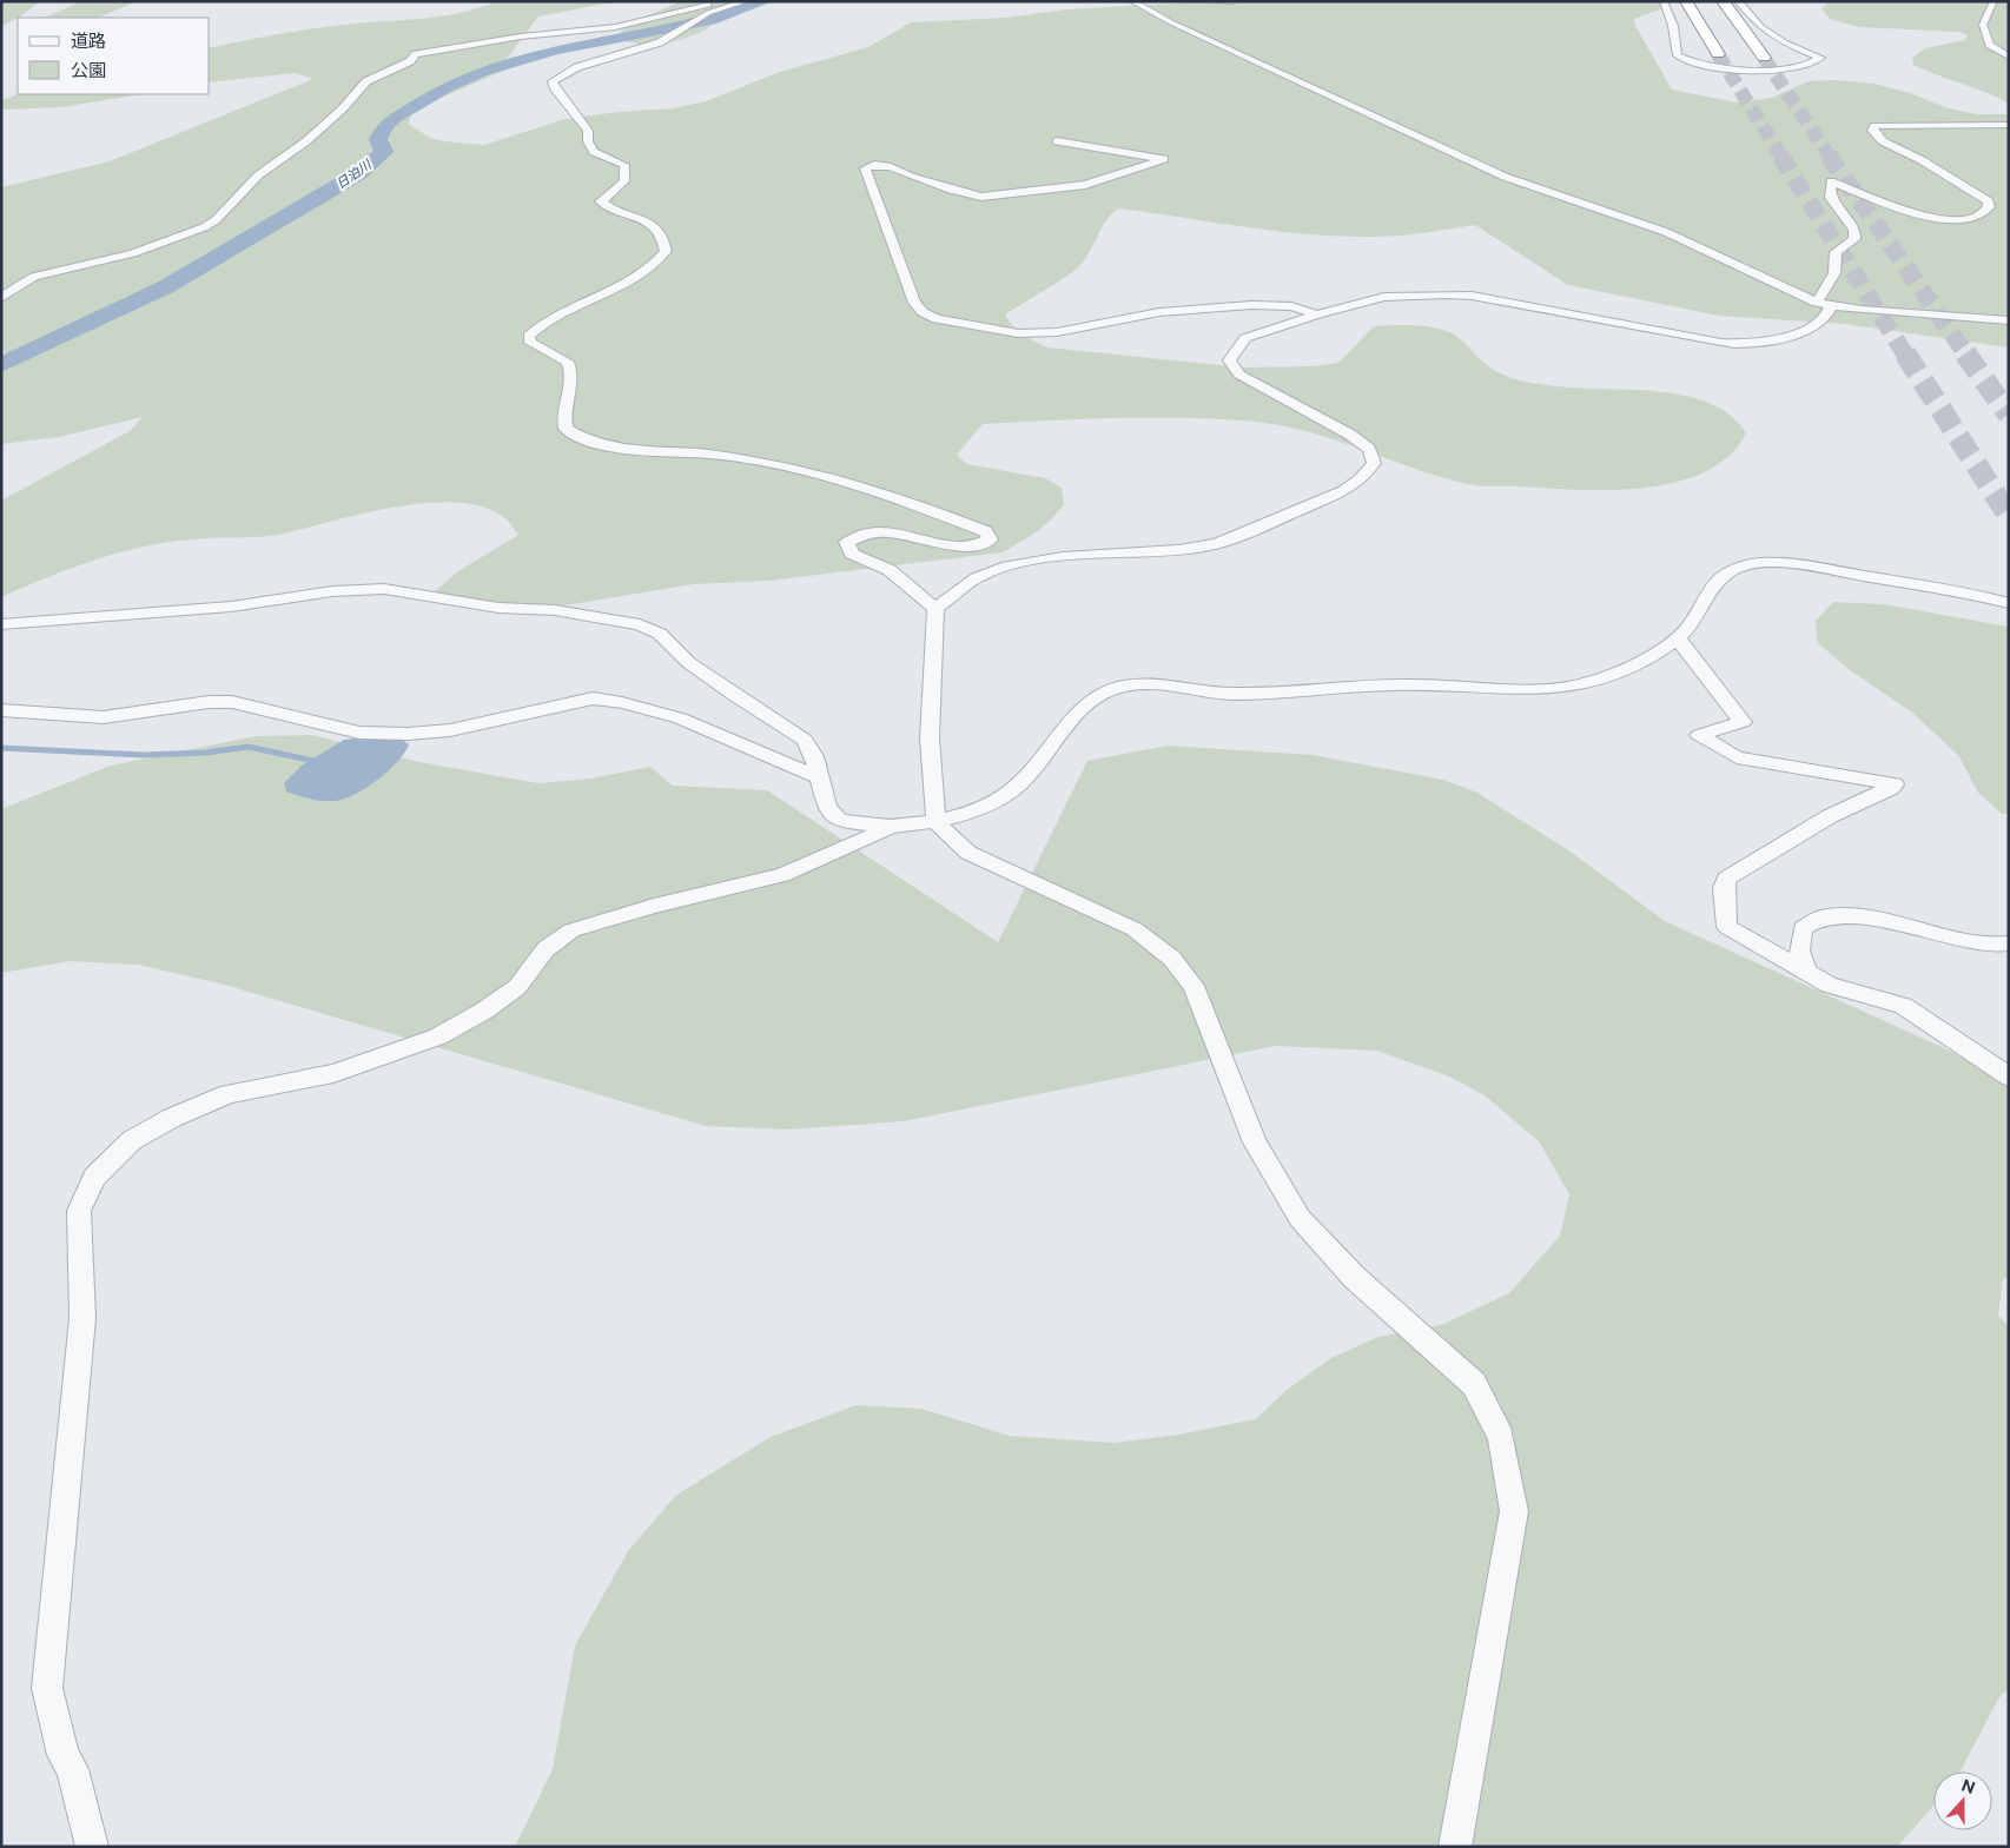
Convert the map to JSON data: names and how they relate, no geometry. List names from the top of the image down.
{
  "water": ["日泊川"],
  "legend": ["道路", "公園"],
  "north": "top"
}
